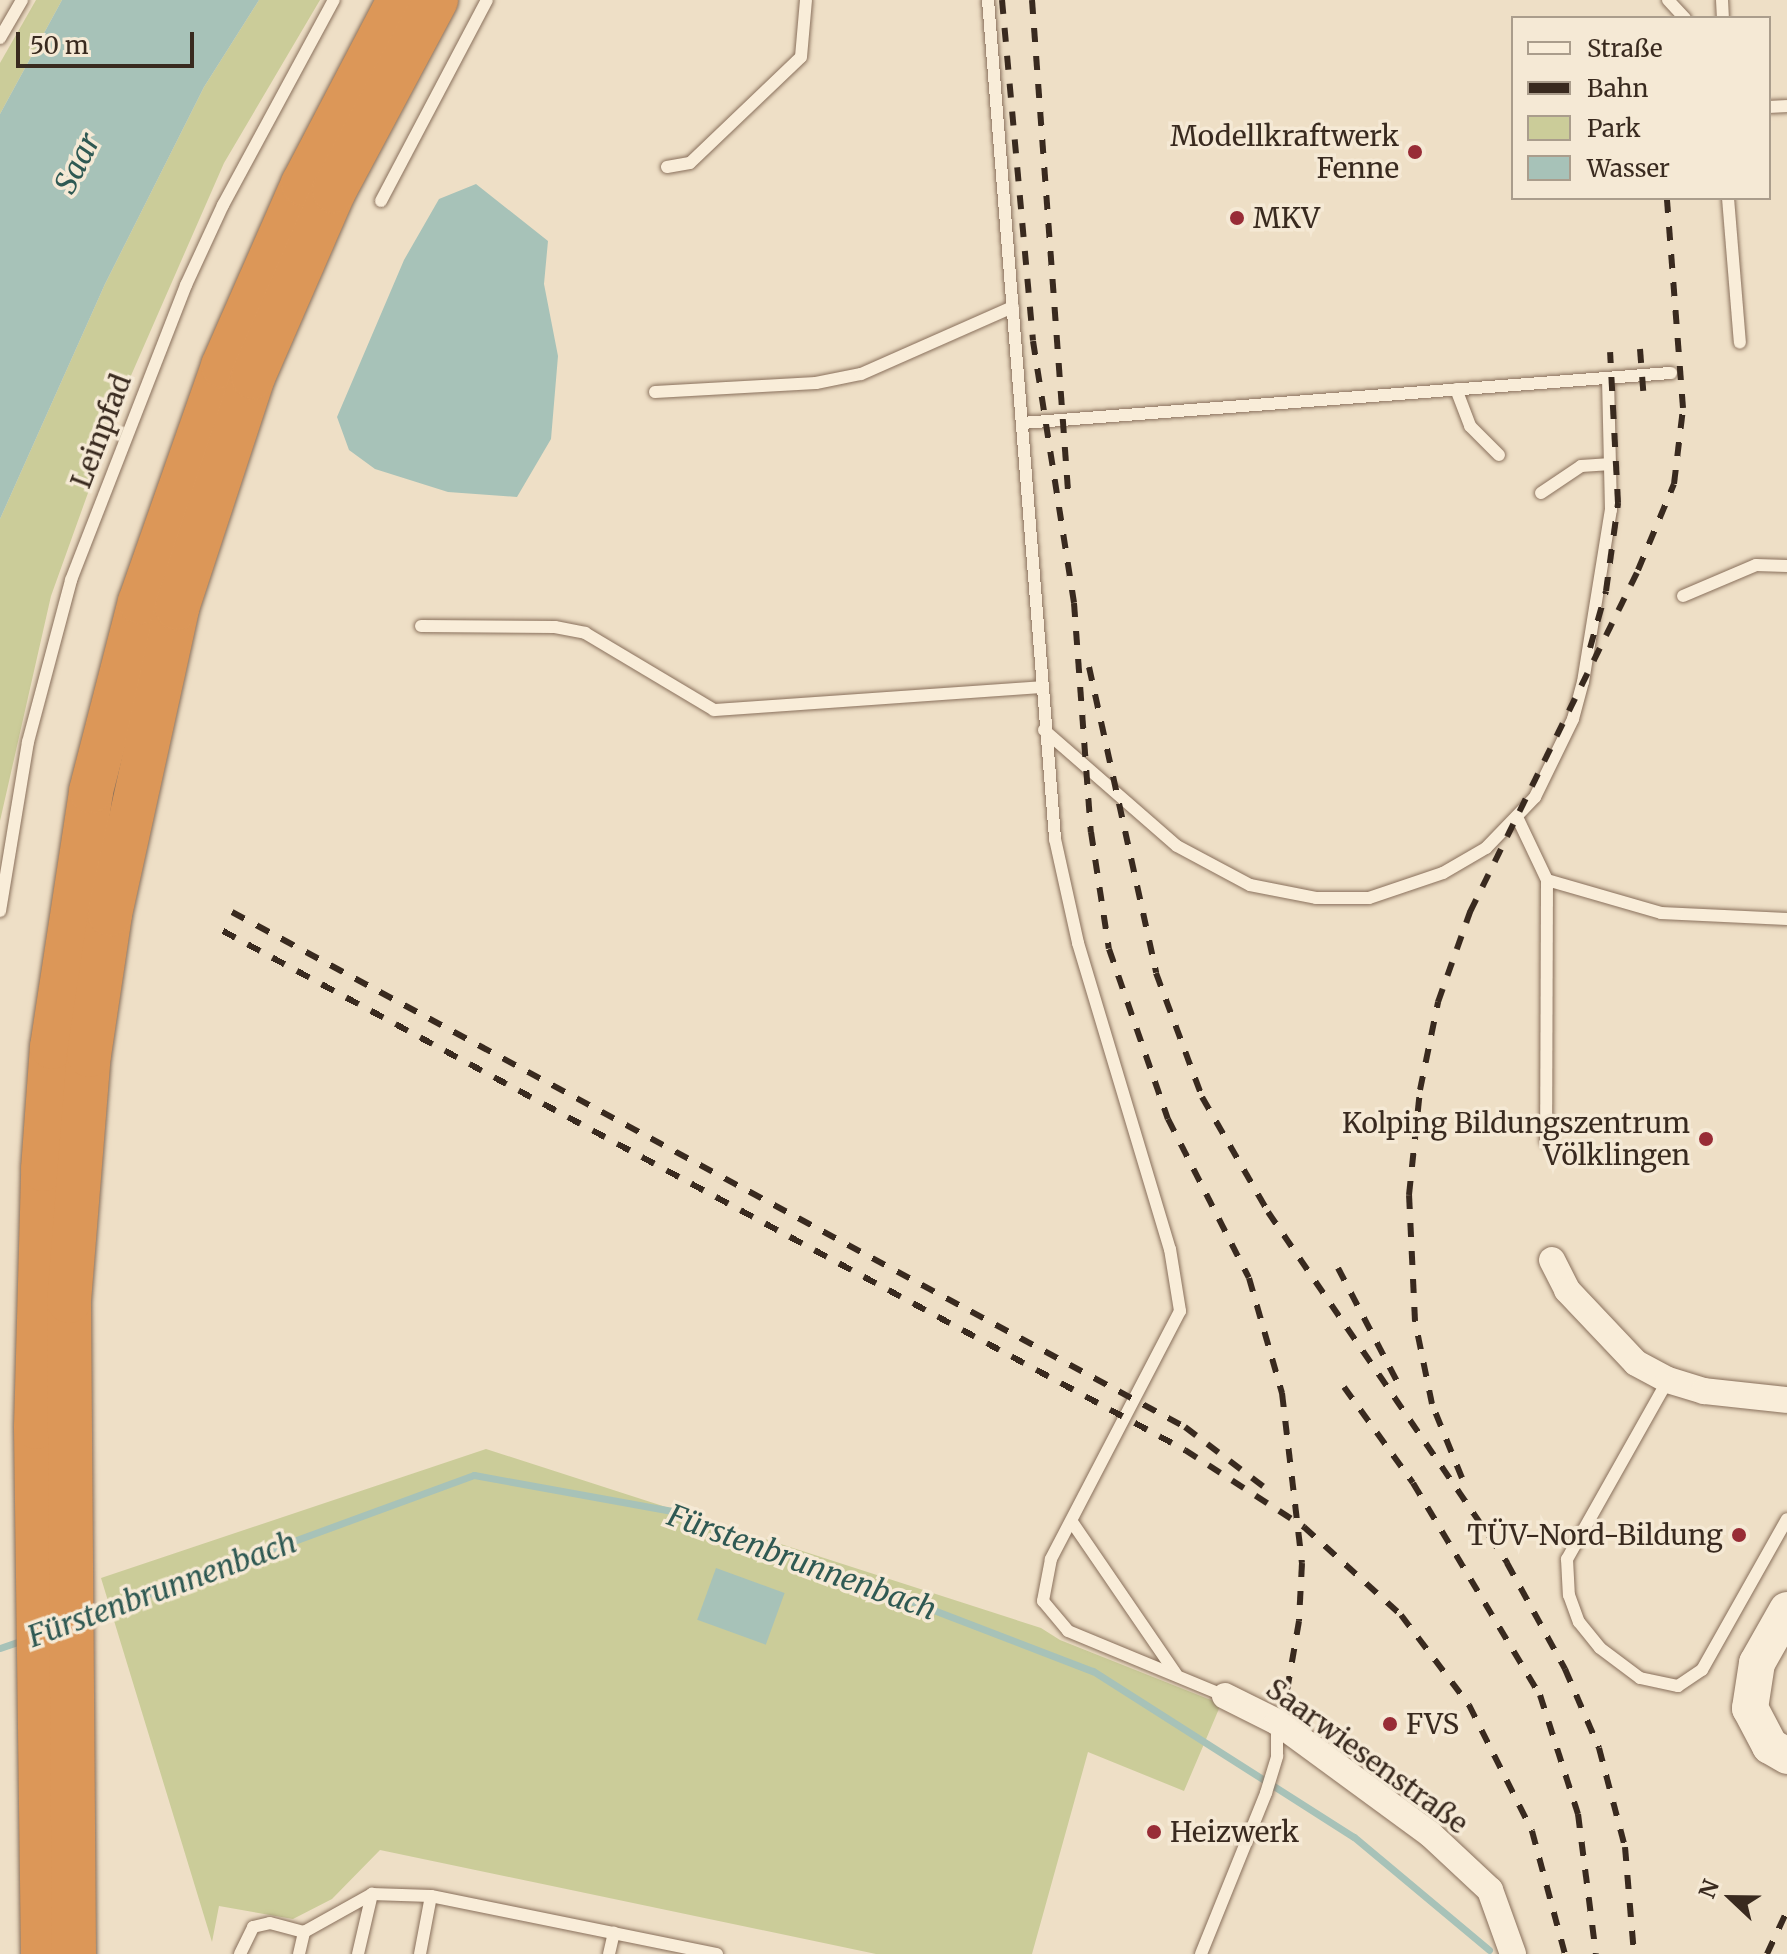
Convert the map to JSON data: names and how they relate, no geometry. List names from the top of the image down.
{
  "streets": {
    "street": ["Saarwiesenstraße"],
    "lane": ["Leinpfad"]
  },
  "water": ["Saar", "Fürstenbrunnenbach"],
  "places": [
    "Modellkraftwerk Fenne",
    "MKV",
    "Kolping Bildungszentrum Völklingen",
    "TÜV-Nord-Bildung",
    "FVS",
    "Heizwerk"
  ],
  "legend": [
    "Straße",
    "Bahn",
    "Park",
    "Wasser"
  ],
  "scale_bar": "50 m",
  "north": "left"
}
